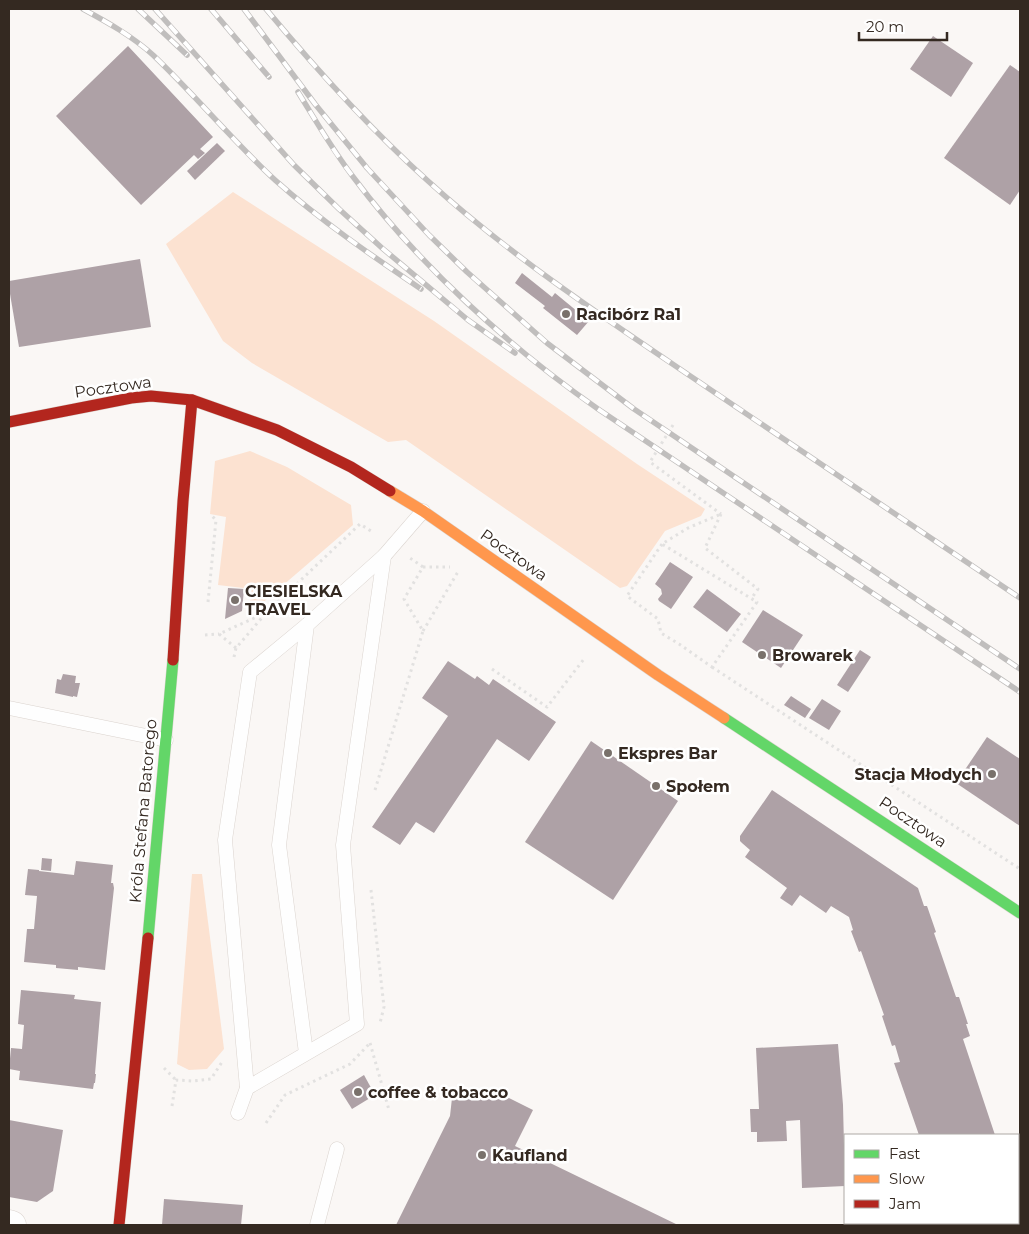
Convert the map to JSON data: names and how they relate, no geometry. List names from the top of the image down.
{
  "streets": {
    "main road": ["Pocztowa", "Króla Stefana Batorego"]
  },
  "crossings": [
    ["Pocztowa", "Króla Stefana Batorego"]
  ],
  "places": [
    "Racibórz Ra1",
    "CIESIELSKA TRAVEL",
    "Browarek",
    "Ekspres Bar",
    "Stacja Młodych",
    "Społem",
    "coffee & tobacco",
    "Kaufland"
  ],
  "legend": ["Fast", "Slow", "Jam"],
  "scale_bar": "20 m"
}
